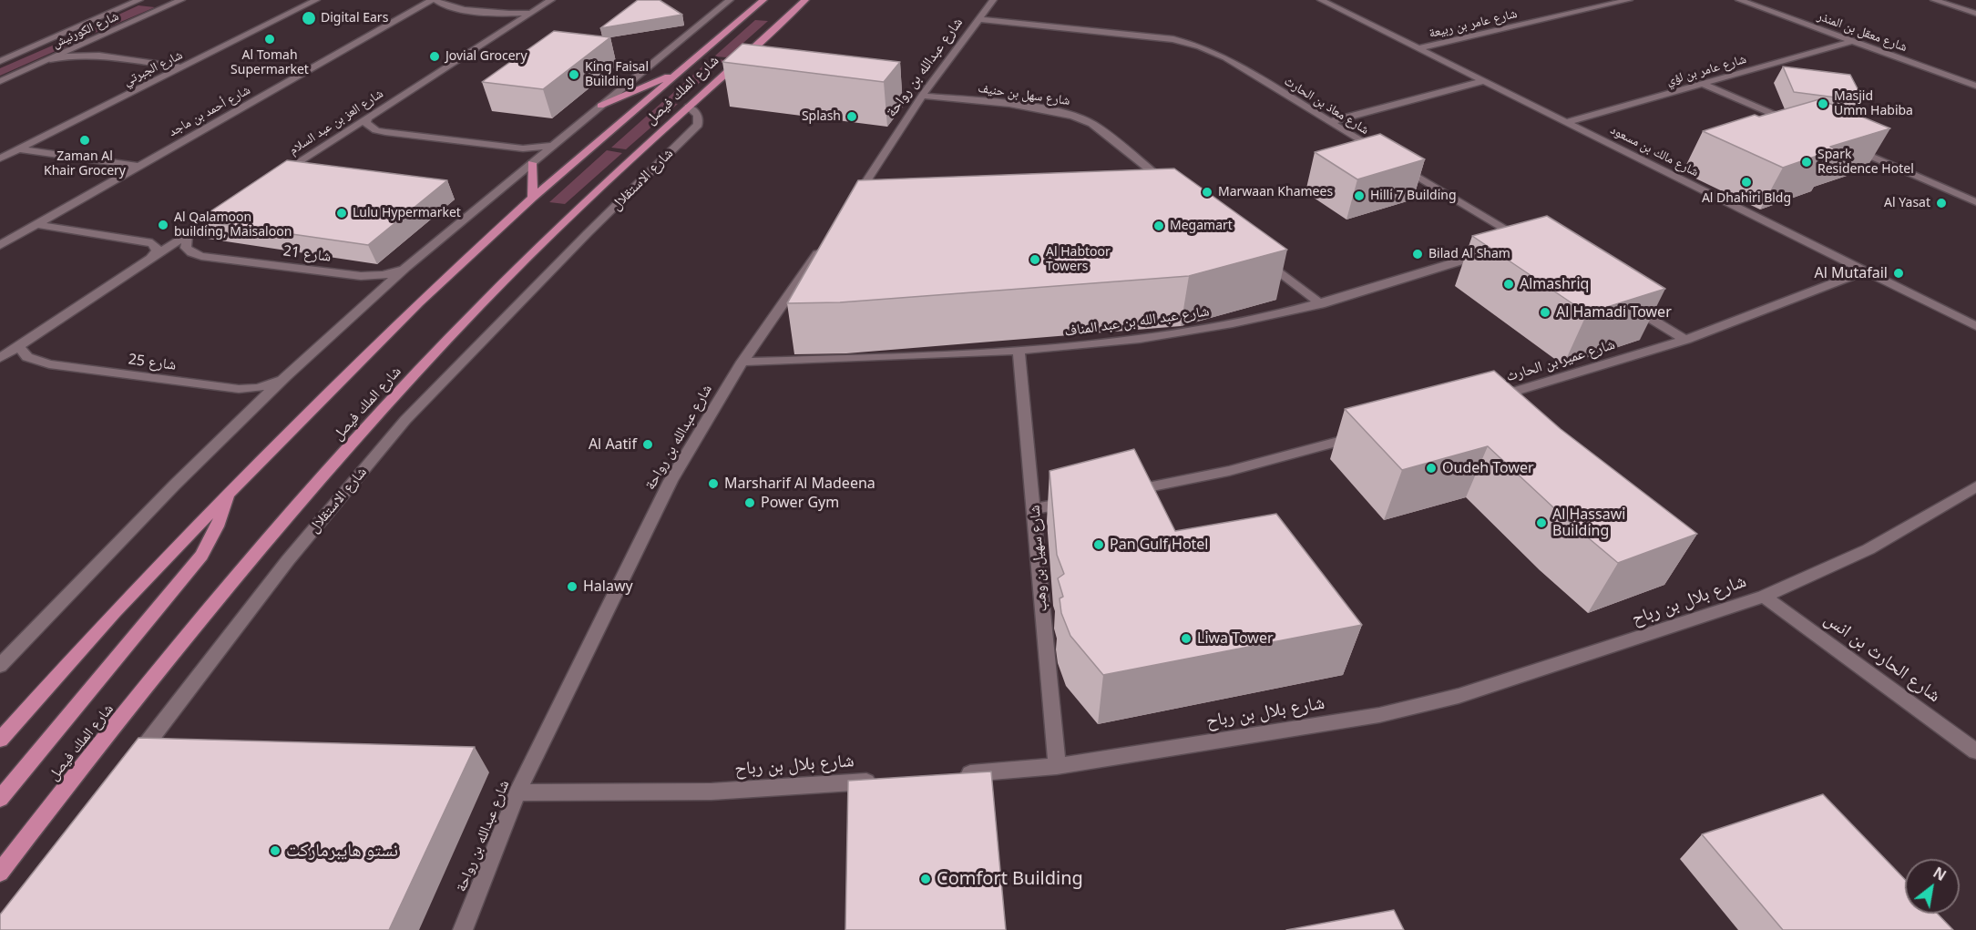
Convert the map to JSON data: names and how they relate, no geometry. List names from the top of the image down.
{
  "streets": {
    "main road": ["شارع الملك فيصل"],
    "street": [
      "شارع عامر بن ربيعة",
      "شارع الكورنيش",
      "شارع معقل بن المنذر",
      "شارع عبدالله بن رواحة",
      "شارع الجبرتي",
      "شارع عامر بن لؤي",
      "شارع سهل بن حنيف",
      "شارع معاذ بن الحارث",
      "شارع أحمد بن ماجد",
      "شارع العز بن عبد السلام",
      "شارع مالك بن مسعود",
      "شارع الاستقلال",
      "شارع 21",
      "شارع عبد الله بن عبد المناف",
      "شارع عمير بن الحارث",
      "شارع 25",
      "شارع سهيل بن وهب",
      "شارع بلال بن رباح",
      "شارع الحارث بن انس"
    ]
  },
  "crossings": [
    ["شارع عامر بن ربيعة", "شارع مالك بن مسعود"],
    ["شارع معقل بن المنذر", "شارع عامر بن لؤي"],
    ["شارع عبدالله بن رواحة", "شارع سهل بن حنيف"],
    ["شارع عبدالله بن رواحة", "شارع معاذ بن الحارث"],
    ["شارع عبدالله بن رواحة", "شارع عبد الله بن عبد المناف"],
    ["شارع عبدالله بن رواحة", "شارع بلال بن رباح"],
    ["شارع عامر بن لؤي", "شارع مالك بن مسعود"],
    ["شارع الملك فيصل", "شارع الاستقلال"],
    ["شارع مالك بن مسعود", "شارع عمير بن الحارث"],
    ["شارع عبد الله بن عبد المناف", "شارع سهيل بن وهب"],
    ["شارع سهيل بن وهب", "شارع بلال بن رباح"],
    ["شارع بلال بن رباح", "شارع الحارث بن انس"]
  ],
  "places": [
    "Digital Ears",
    "Al Tomah Supermarket",
    "Jovial Grocery",
    "King Faisal Building",
    "Masjid Umm Habiba",
    "Splash",
    "Zaman Al Khair Grocery",
    "Spark Residence Hotel",
    "Al Dhahiri Bldg",
    "Marwaan Khamees",
    "Hilli 7 Building",
    "Al Yasat",
    "Lulu Hypermarket",
    "Al Qalamoon building, Maisaloon",
    "Megamart",
    "Bilad Al Sham",
    "Al Habtoor Towers",
    "Al Mutafail",
    "Almashriq",
    "Al Hamadi Tower",
    "Al Aatif",
    "Oudeh Tower",
    "Marsharif Al Madeena",
    "Power Gym",
    "Al Hassawi Building",
    "Pan Gulf Hotel",
    "Halawy",
    "Liwa Tower",
    "نستو هايبرماركت",
    "Comfort Building"
  ],
  "north": "top right"
}
